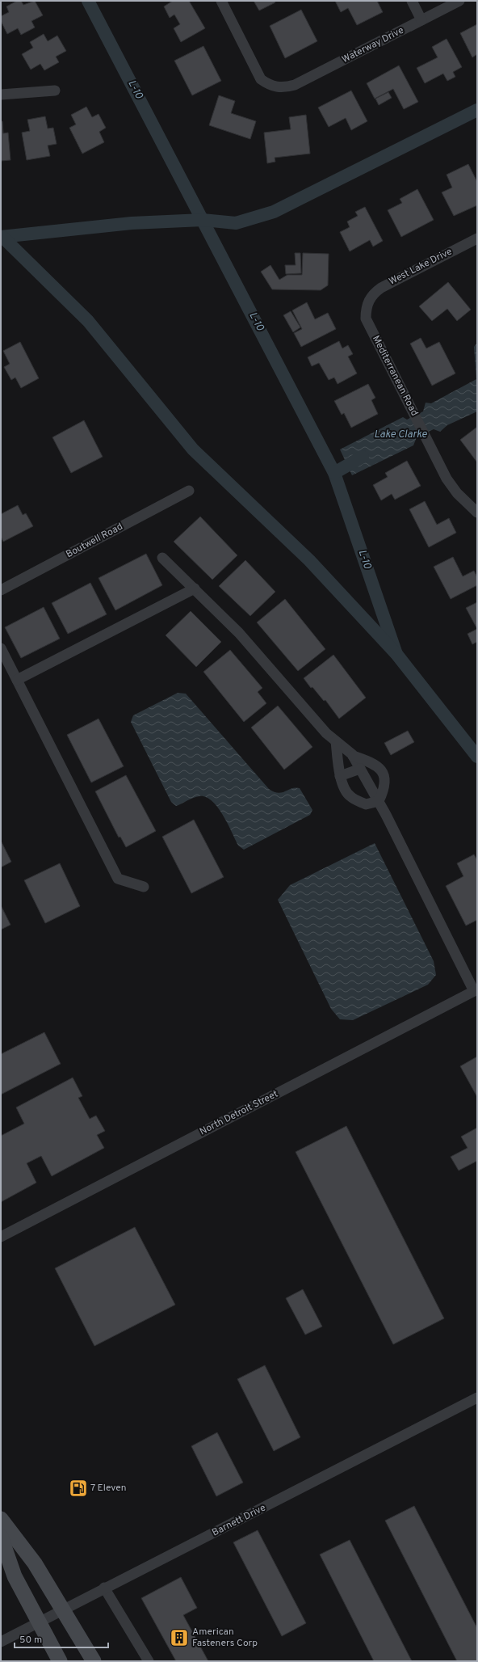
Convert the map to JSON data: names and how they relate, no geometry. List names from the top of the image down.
{
  "streets": {
    "street": [
      "Waterway Drive",
      "West Lake Drive",
      "Mediterranean Road",
      "Boutwell Road",
      "North Detroit Street",
      "Barnett Drive"
    ]
  },
  "crossings": [
    ["West Lake Drive", "Mediterranean Road"]
  ],
  "water": ["L-10", "Lake Clarke"],
  "places": {
    "fuel station": ["7 Eleven"],
    "building": ["American Fasteners Corp"]
  },
  "scale_bar": "50 m"
}
